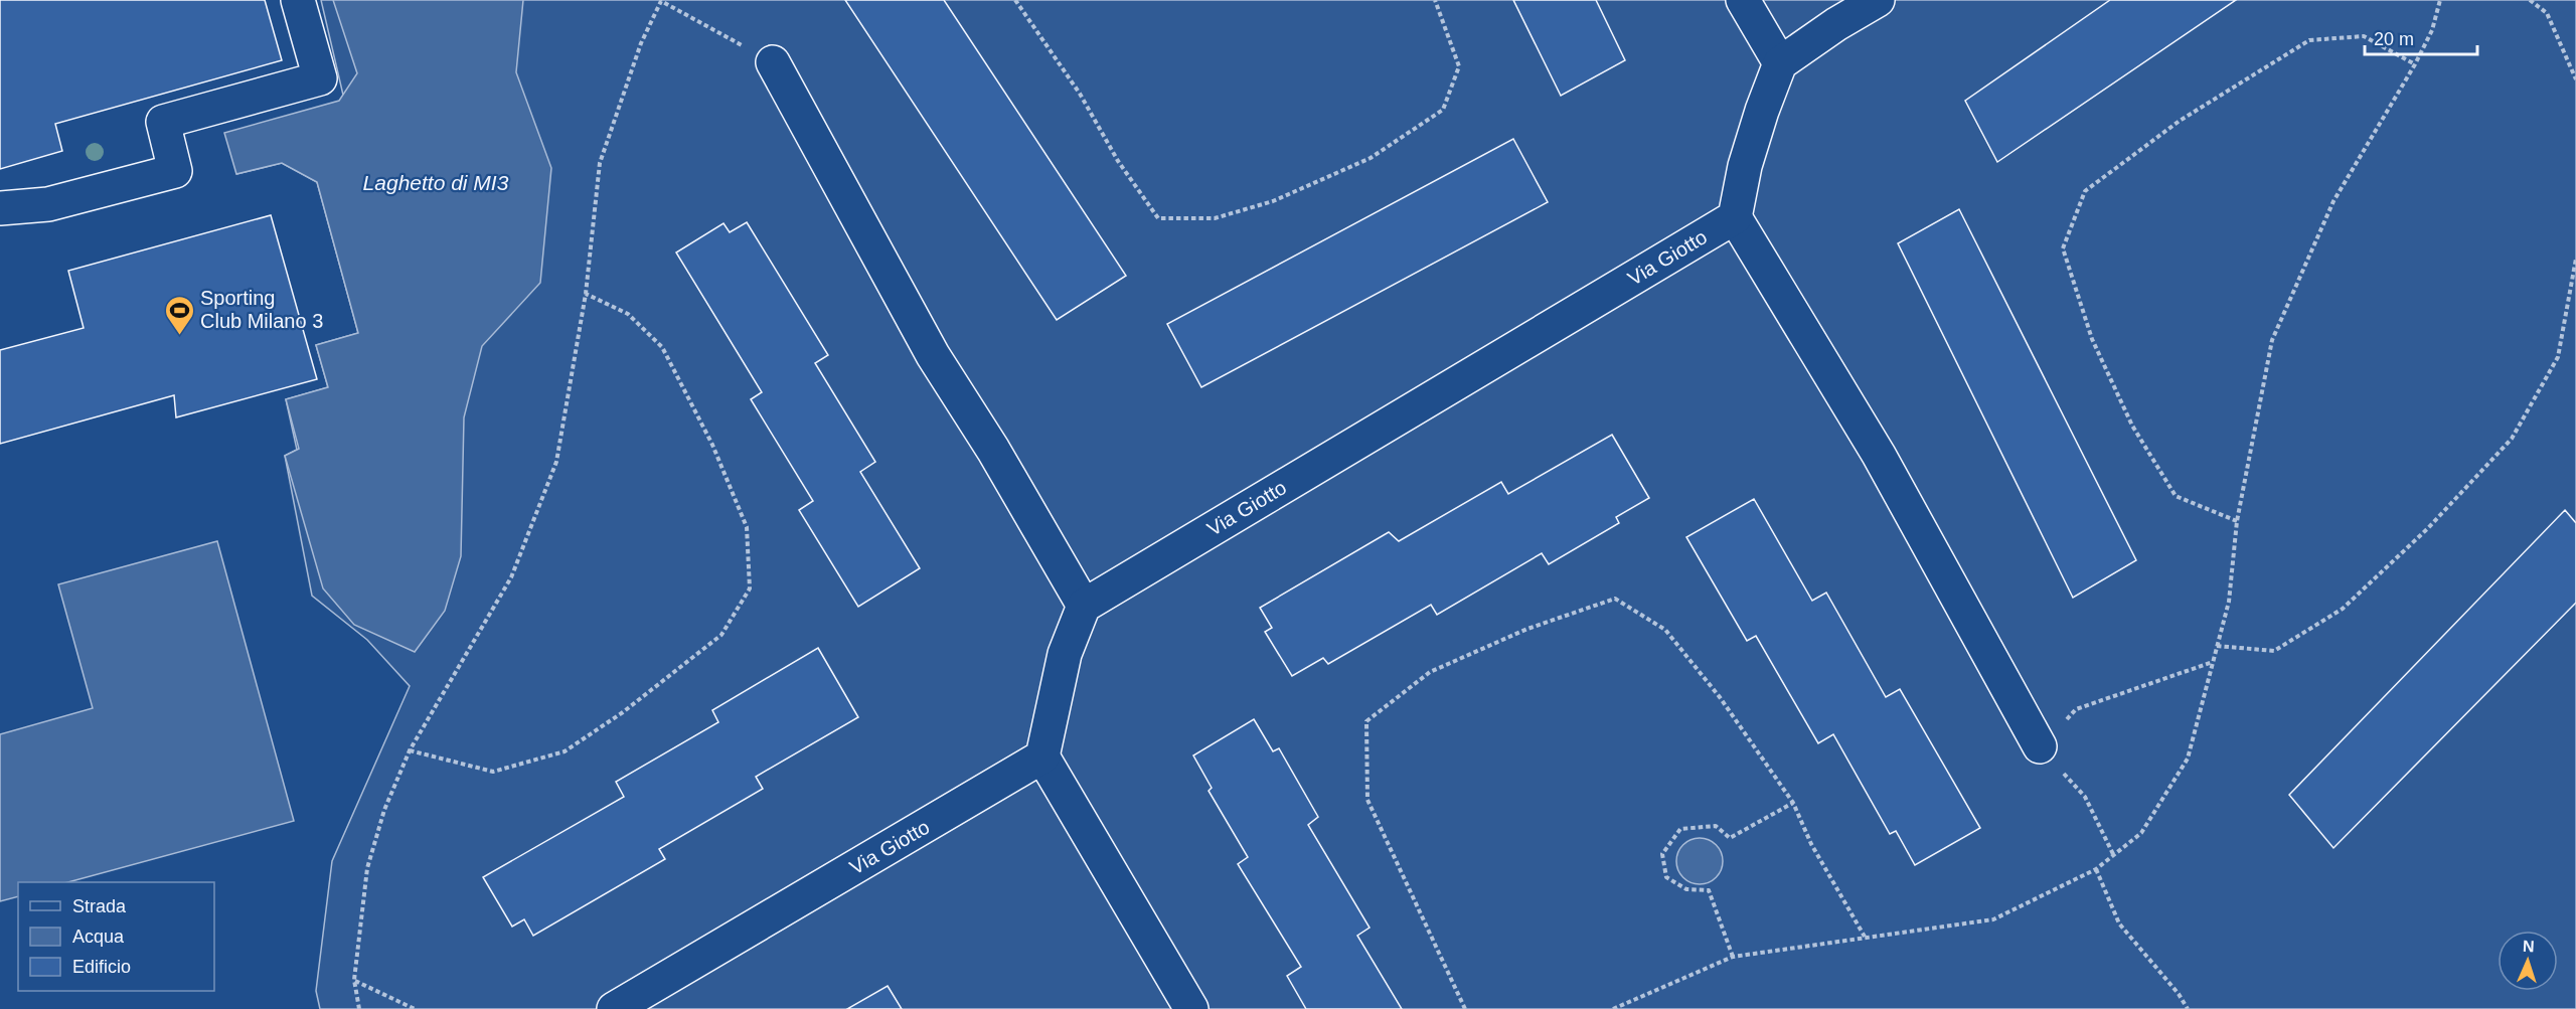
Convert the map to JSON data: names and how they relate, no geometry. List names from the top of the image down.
{
  "streets": {
    "street": ["Via Giotto"]
  },
  "water": ["Laghetto di MI3"],
  "places": {
    "sports": ["Sporting Club Milano 3"]
  },
  "legend": ["Strada", "Acqua", "Edificio"],
  "scale_bar": "20 m",
  "north": "top"
}
